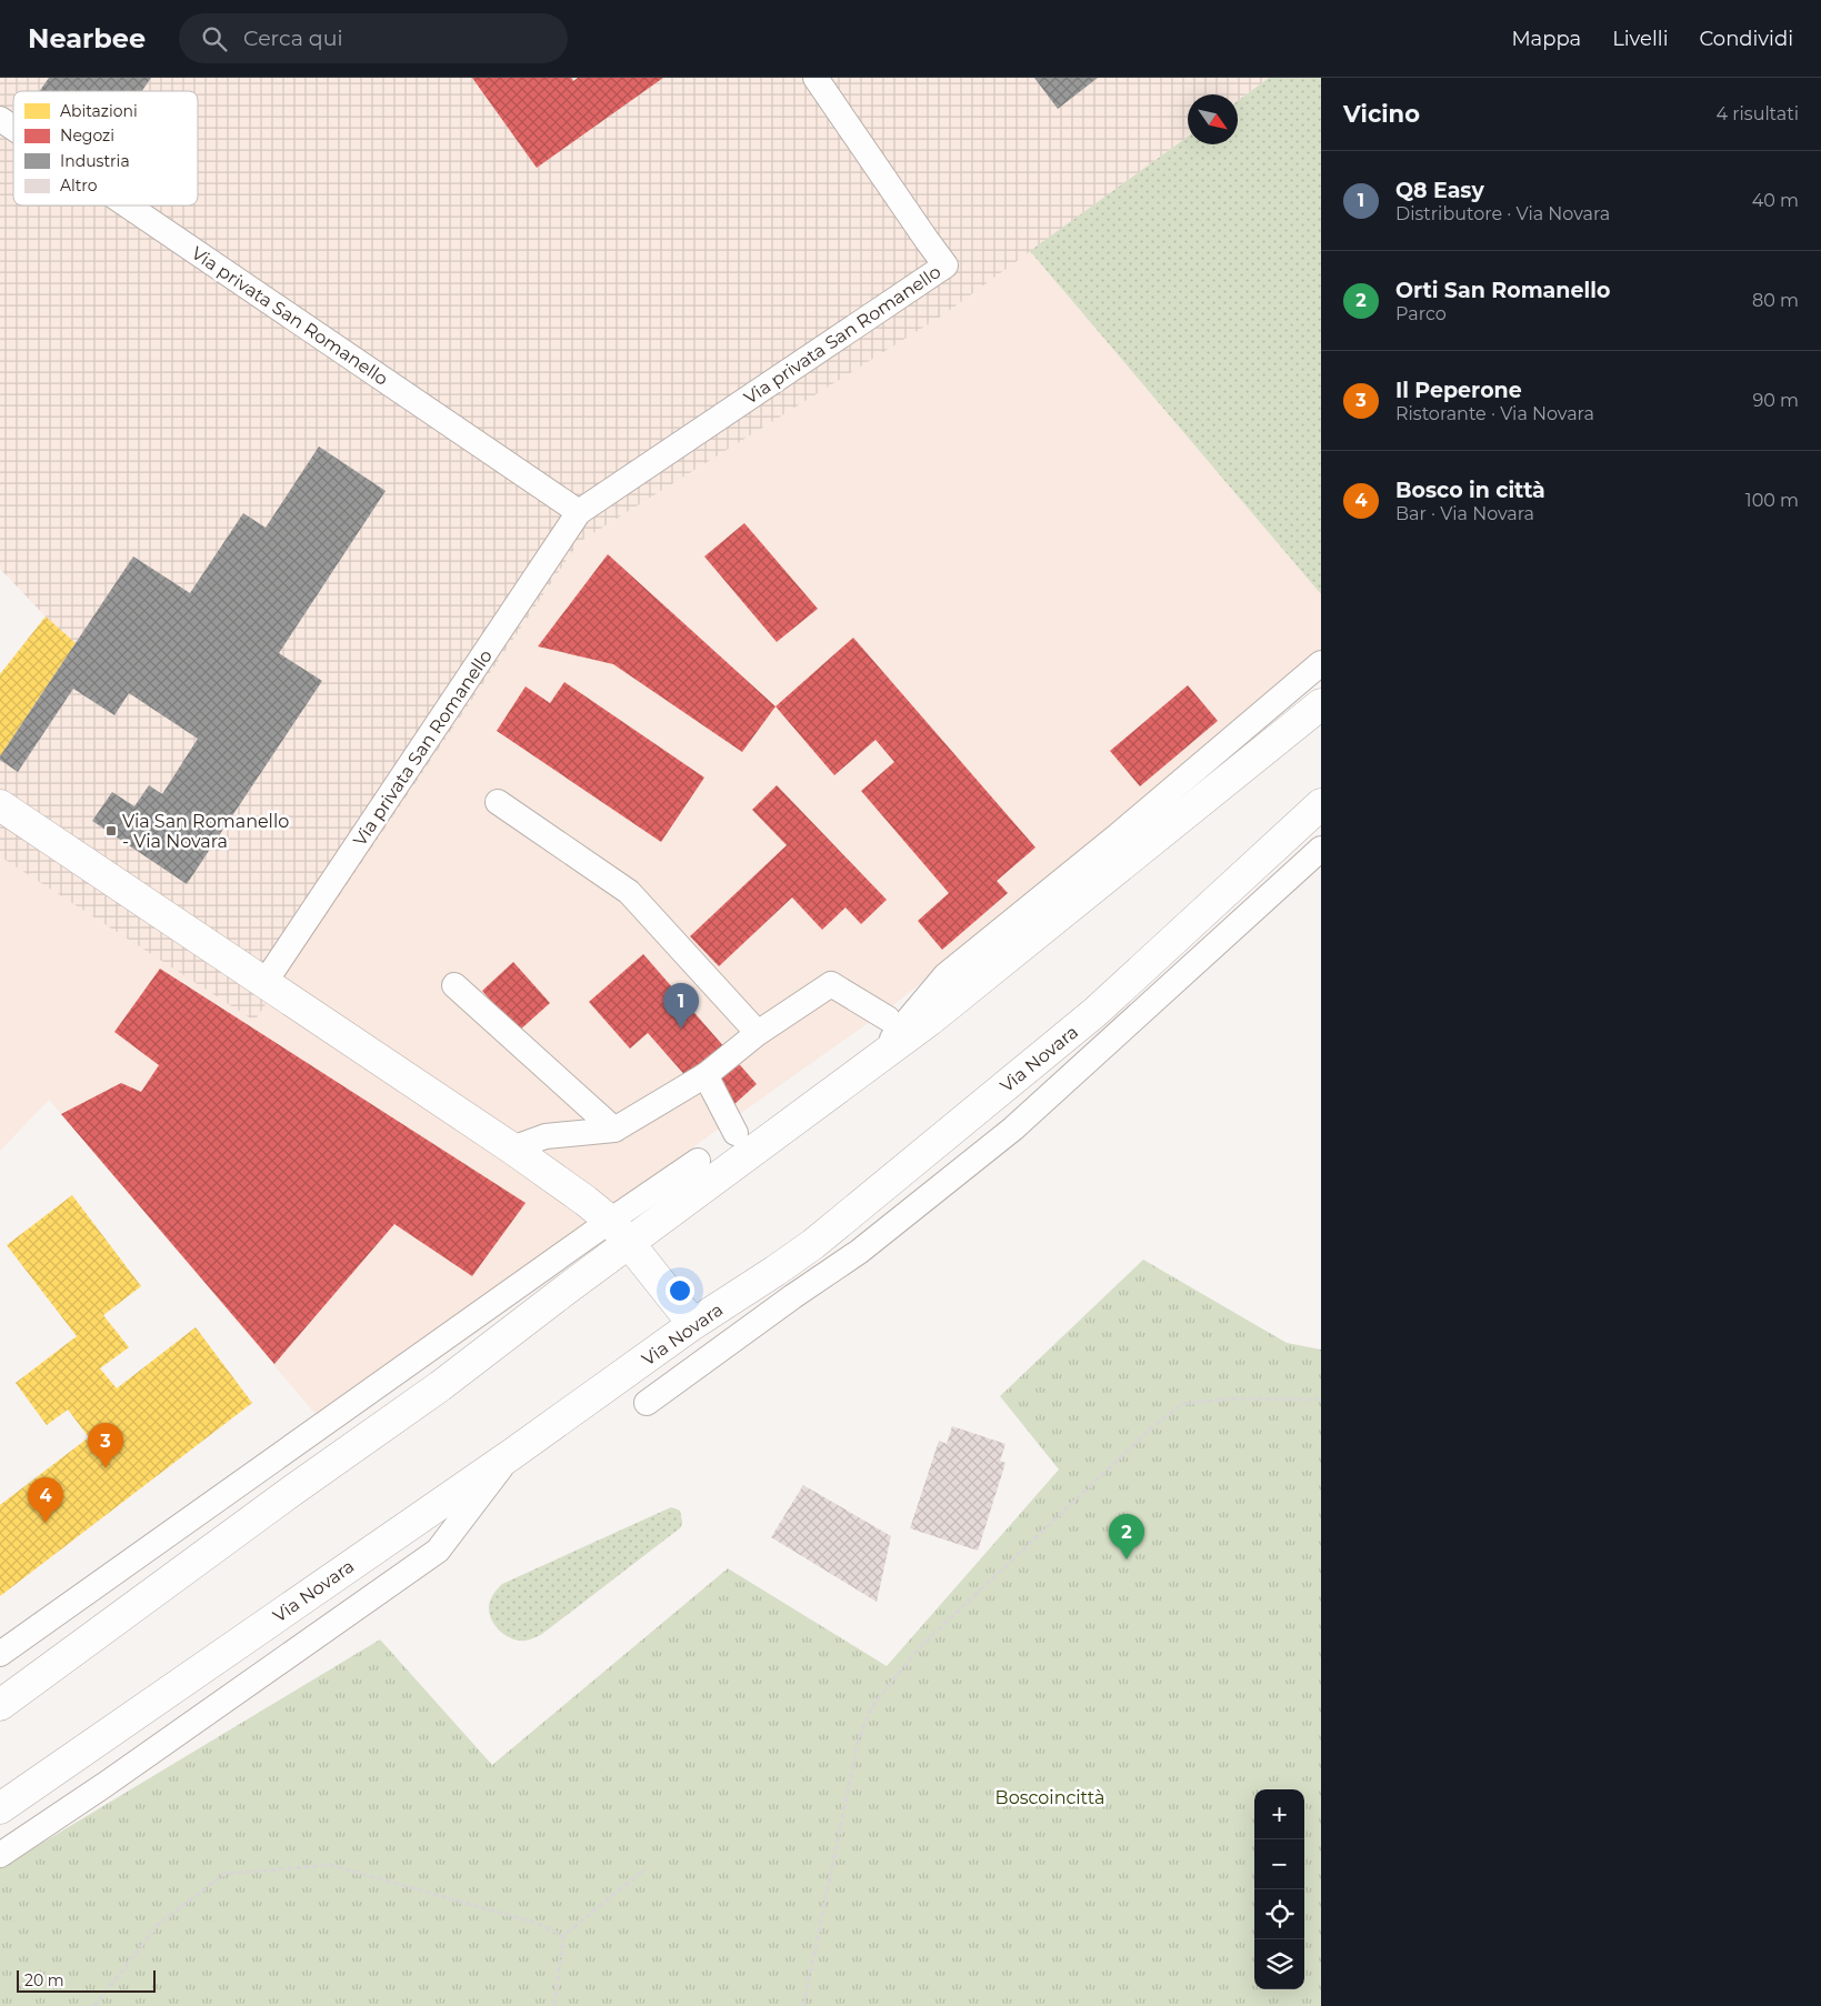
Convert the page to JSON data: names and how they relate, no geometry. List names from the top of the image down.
{
  "streets": {
    "main road": ["Via Novara"],
    "lane": ["Via privata San Romanello"]
  },
  "parks": ["Boscoincittà"],
  "places": {
    "transit": ["Via San Romanello - Via Novara"]
  },
  "legend": [
    "Abitazioni",
    "Negozi",
    "Industria",
    "Altro"
  ],
  "scale_bar": "20 m",
  "north": "bottom right",
  "page": {
    "header": "Nearbee",
    "search": "Cerca qui",
    "nav": ["Mappa", "Livelli", "Condividi"],
    "heading": ["Vicino", "4 risultati"],
    "list": [
      {
        "mark": "1",
        "name": "Q8 Easy",
        "note": "Distributore · Via Novara",
        "value": "40 m"
      },
      {
        "mark": "2",
        "name": "Orti San Romanello",
        "note": "Parco",
        "value": "80 m"
      },
      {
        "mark": "3",
        "name": "Il Peperone",
        "note": "Ristorante · Via Novara",
        "value": "90 m"
      },
      {
        "mark": "4",
        "name": "Bosco in città",
        "note": "Bar · Via Novara",
        "value": "100 m"
      }
    ],
    "pins": [
      "1",
      "3",
      "4",
      "2"
    ],
    "map_buttons": ["+", "−"],
    "scale": "20 m"
  }
}
